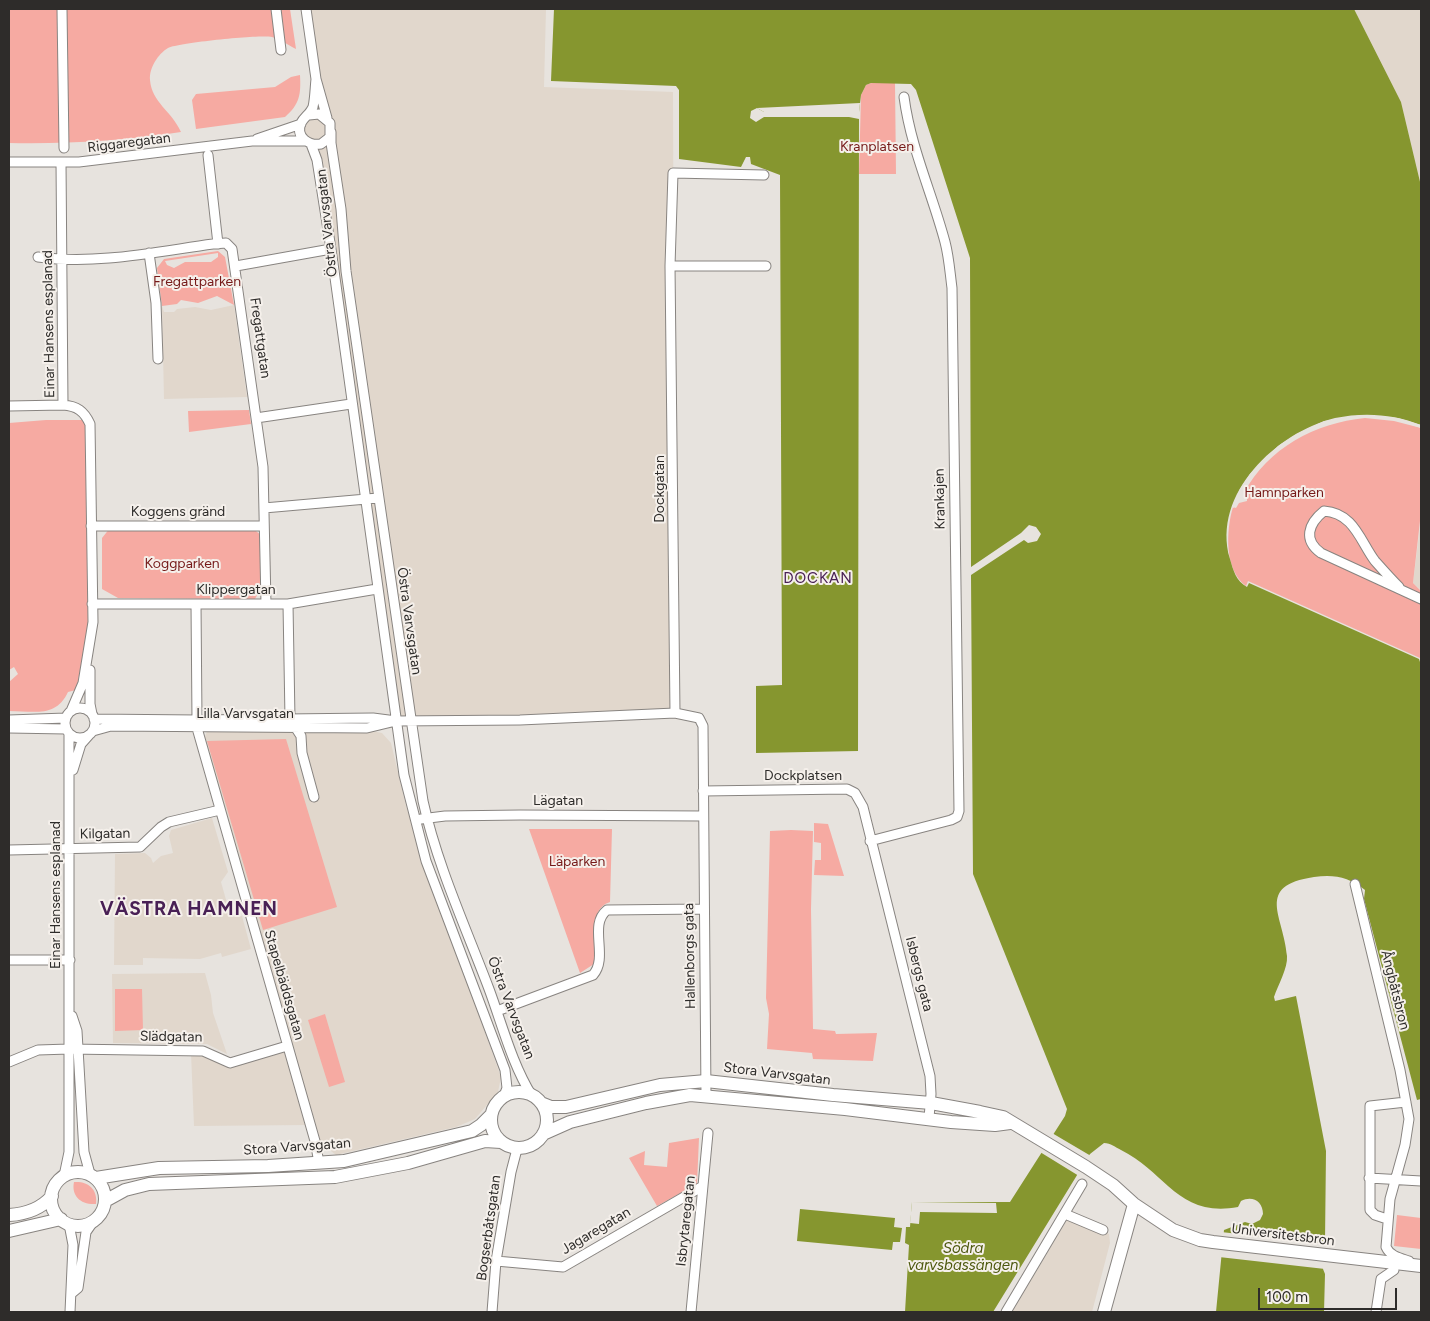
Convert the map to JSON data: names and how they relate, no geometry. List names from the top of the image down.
{
  "streets": {
    "street": [
      "Riggaregatan",
      "Östra Varvsgatan",
      "Einar Hansens esplanad",
      "Fregattgatan",
      "Dockgatan",
      "Krankajen",
      "Koggens gränd",
      "Klippergatan",
      "Lilla Varvsgatan",
      "Dockplatsen",
      "Lägatan",
      "Kilgatan",
      "Hallenborgs gata",
      "Isbergs gata",
      "Stapelbäddsgatan",
      "Ångbåtsbron",
      "Slädgatan",
      "Stora Varvsgatan",
      "Isbrytaregatan",
      "Bogserbåtsgatan",
      "Jagaregatan",
      "Universitetsbron"
    ]
  },
  "crossings": [
    ["Riggaregatan", "Östra Varvsgatan"],
    ["Riggaregatan", "Einar Hansens esplanad"],
    ["Östra Varvsgatan", "Klippergatan"],
    ["Östra Varvsgatan", "Lilla Varvsgatan"],
    ["Östra Varvsgatan", "Lägatan"],
    ["Östra Varvsgatan", "Stora Varvsgatan"],
    ["Östra Varvsgatan", "Bogserbåtsgatan"],
    ["Einar Hansens esplanad", "Koggens gränd"],
    ["Einar Hansens esplanad", "Klippergatan"],
    ["Einar Hansens esplanad", "Lilla Varvsgatan"],
    ["Einar Hansens esplanad", "Kilgatan"],
    ["Einar Hansens esplanad", "Slädgatan"],
    ["Einar Hansens esplanad", "Stora Varvsgatan"],
    ["Fregattgatan", "Koggens gränd"],
    ["Fregattgatan", "Klippergatan"],
    ["Dockgatan", "Lilla Varvsgatan"],
    ["Krankajen", "Dockplatsen"],
    ["Krankajen", "Isbergs gata"],
    ["Klippergatan", "Stapelbäddsgatan"],
    ["Lilla Varvsgatan", "Dockplatsen"],
    ["Lilla Varvsgatan", "Stapelbäddsgatan"],
    ["Dockplatsen", "Isbergs gata"],
    ["Lägatan", "Hallenborgs gata"],
    ["Kilgatan", "Stapelbäddsgatan"],
    ["Hallenborgs gata", "Stora Varvsgatan"],
    ["Isbergs gata", "Stora Varvsgatan"],
    ["Stapelbäddsgatan", "Slädgatan"],
    ["Stapelbäddsgatan", "Stora Varvsgatan"],
    ["Stora Varvsgatan", "Bogserbåtsgatan"],
    ["Stora Varvsgatan", "Universitetsbron"],
    ["Isbrytaregatan", "Jagaregatan"],
    ["Bogserbåtsgatan", "Jagaregatan"]
  ],
  "districts": ["DOCKAN", "VÄSTRA HAMNEN"],
  "water": ["Södra varvsbassängen"],
  "parks": [
    "Kranplatsen",
    "Fregattparken",
    "Hamnparken",
    "Koggparken",
    "Läparken"
  ],
  "scale_bar": "100 m"
}
